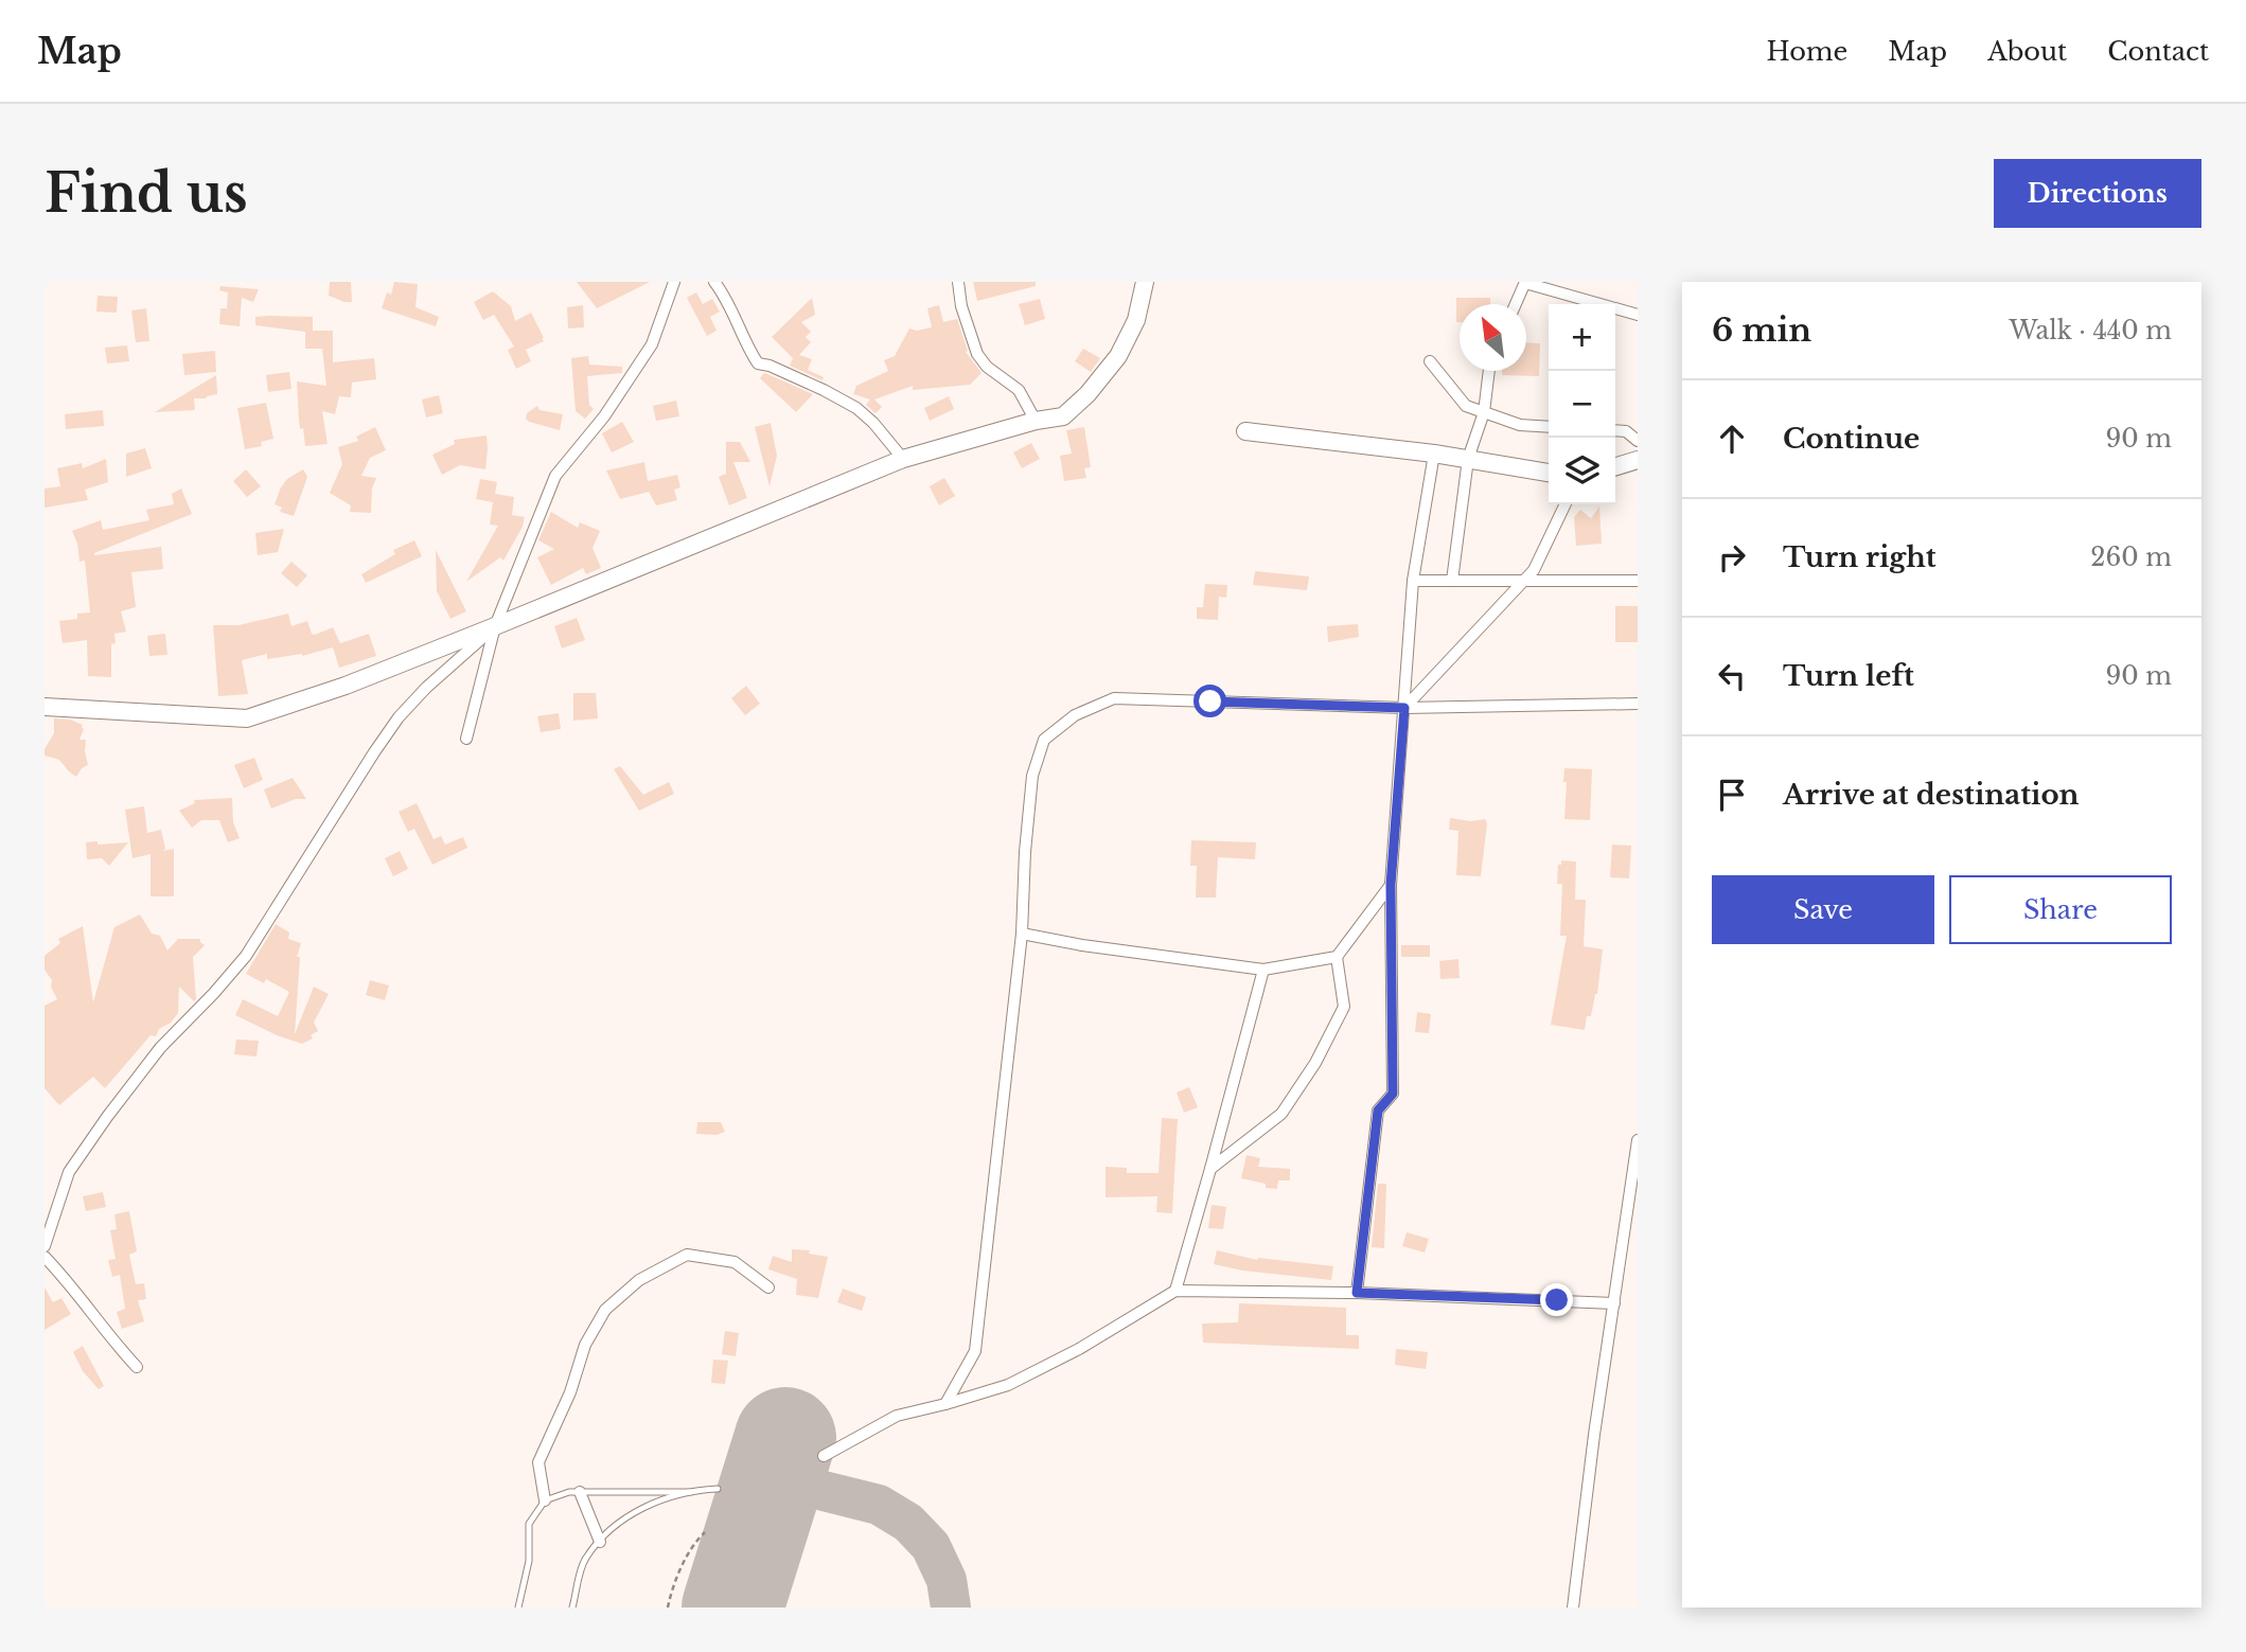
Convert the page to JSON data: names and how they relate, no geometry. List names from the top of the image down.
{
  "north": "top left",
  "page": {
    "header": "Map",
    "nav": [
      "Home",
      "Map",
      "About",
      "Contact"
    ],
    "buttons": [
      "Directions",
      ["Save", "Share"]
    ],
    "title": "Find us",
    "heading": ["6 min", "Walk · 440 m"],
    "map_buttons": ["+", "−"],
    "list": [
      ["Continue", "90 m"],
      ["Turn right", "260 m"],
      ["Turn left", "90 m"],
      "Arrive at destination"
    ]
  }
}
